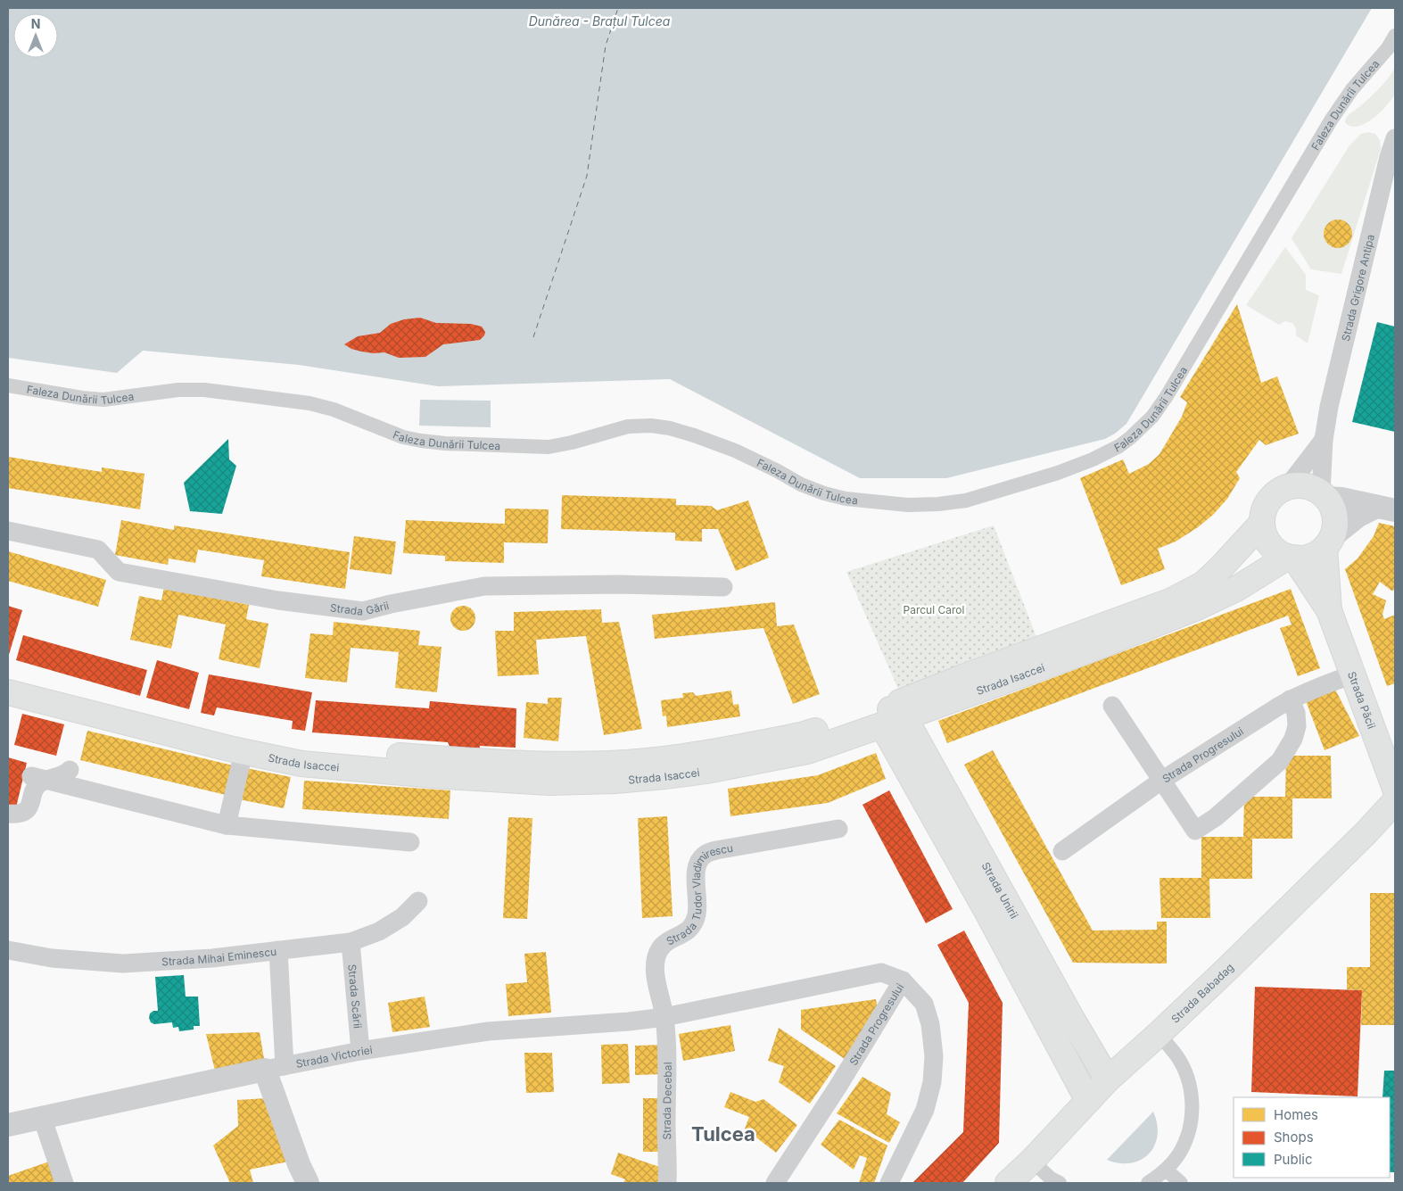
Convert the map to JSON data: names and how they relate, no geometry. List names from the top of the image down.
{
  "streets": {
    "main road": [
      "Strada Isaccei",
      "Strada Păcii",
      "Strada Unirii",
      "Strada Babadag"
    ],
    "street": [
      "Faleza Dunării Tulcea",
      "Strada Grigore Antipa",
      "Strada Gării",
      "Strada Progresului",
      "Strada Tudor Vladimirescu",
      "Strada Mihai Eminescu",
      "Strada Scării",
      "Strada Victoriei",
      "Strada Decebal"
    ]
  },
  "crossings": [
    ["Strada Grigore Antipa", "Strada Isaccei"],
    ["Strada Grigore Antipa", "Strada Păcii"],
    ["Strada Isaccei", "Strada Păcii"],
    ["Strada Isaccei", "Strada Unirii"],
    ["Strada Păcii", "Strada Progresului"],
    ["Strada Progresului", "Strada Tudor Vladimirescu"],
    ["Strada Progresului", "Strada Victoriei"],
    ["Strada Progresului", "Strada Decebal"],
    ["Strada Unirii", "Strada Babadag"],
    ["Strada Tudor Vladimirescu", "Strada Victoriei"],
    ["Strada Tudor Vladimirescu", "Strada Decebal"],
    ["Strada Mihai Eminescu", "Strada Scării"],
    ["Strada Scării", "Strada Victoriei"],
    ["Strada Victoriei", "Strada Decebal"]
  ],
  "districts": ["Tulcea"],
  "water": ["Dunărea - Brațul Tulcea"],
  "parks": ["Parcul Carol"],
  "legend": ["Homes", "Shops", "Public"],
  "north": "top"
}
